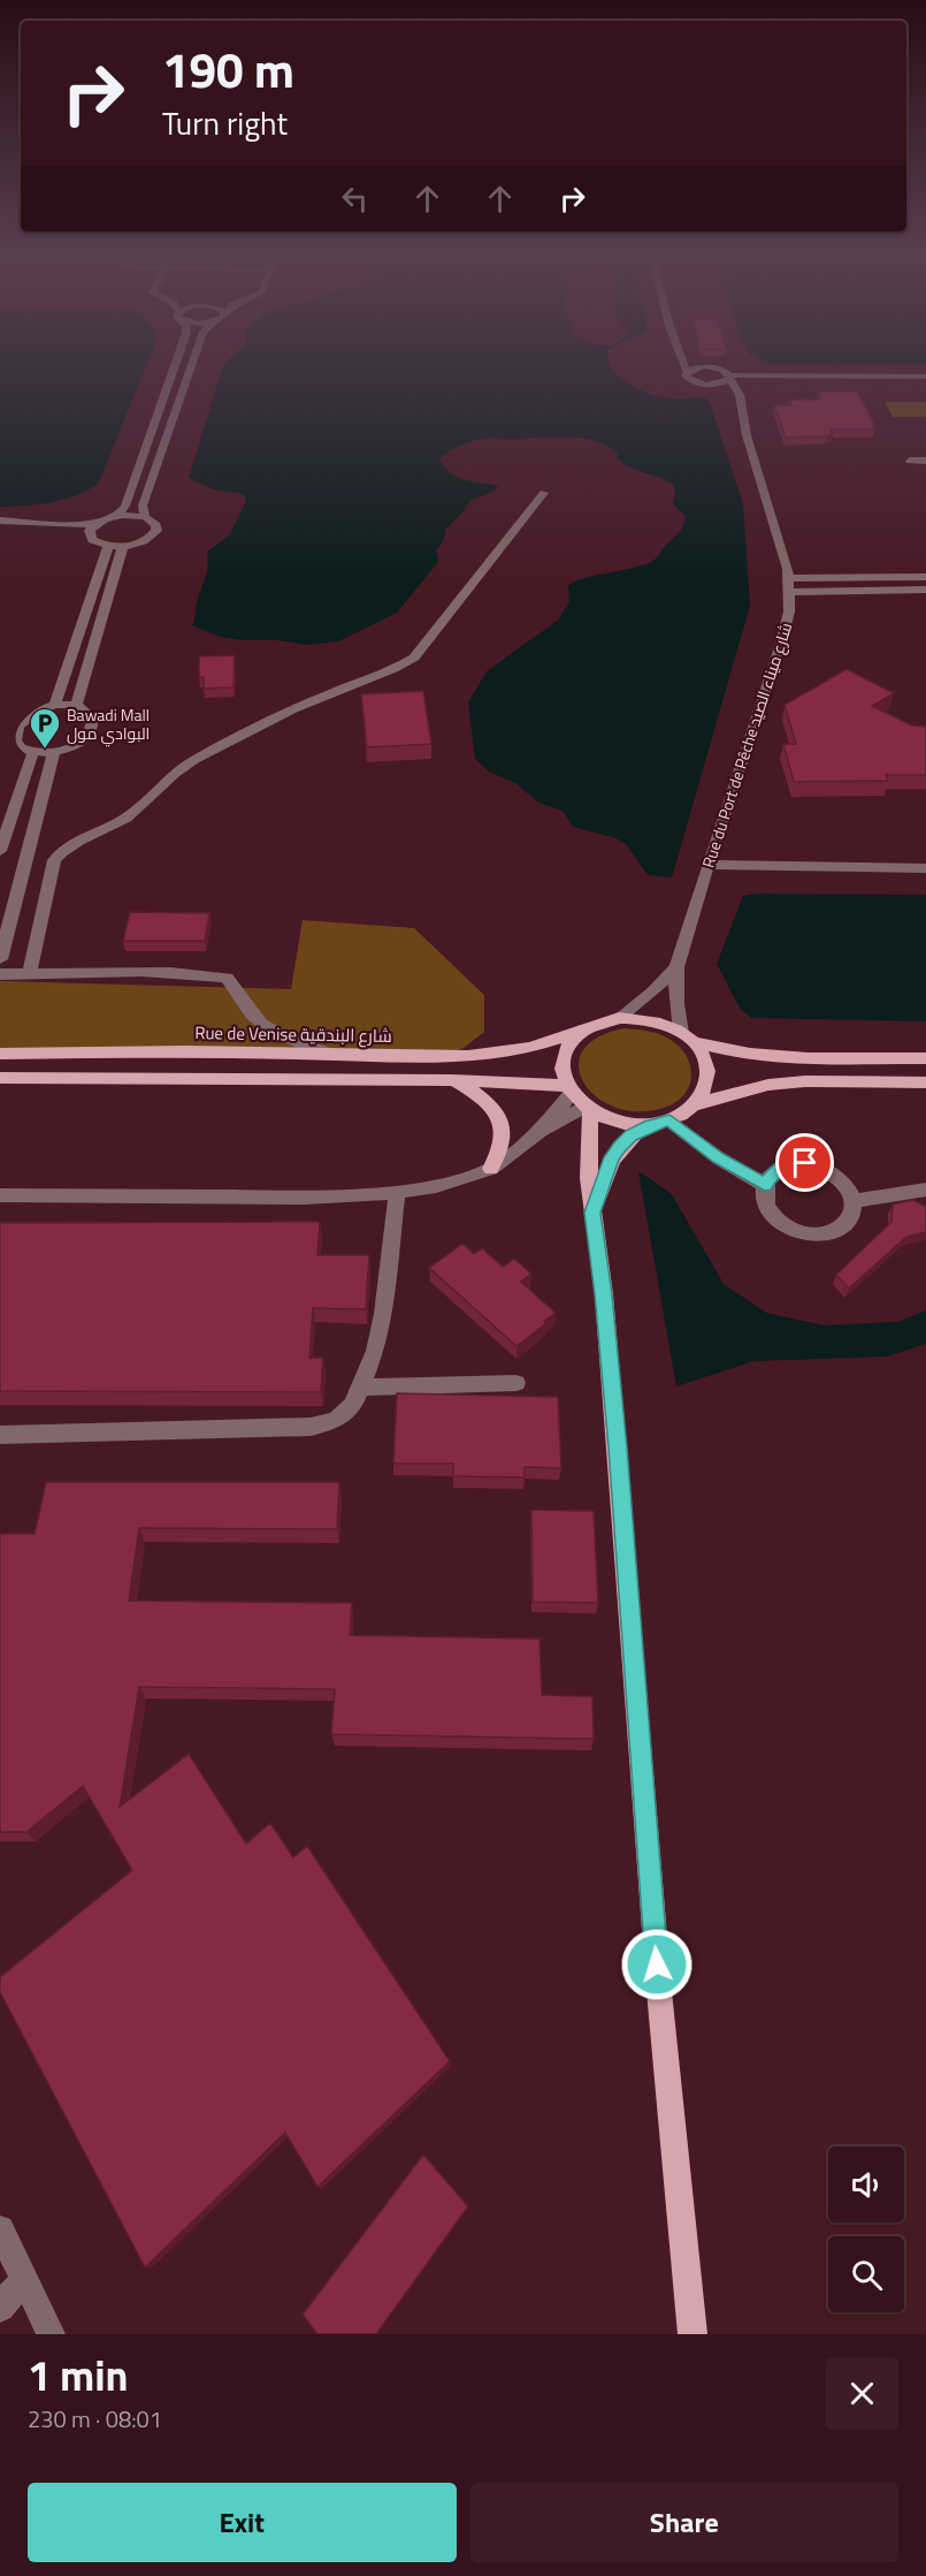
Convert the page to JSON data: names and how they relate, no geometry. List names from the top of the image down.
{
  "streets": {
    "main road": ["Rue de Venise شارع البندقية"],
    "street": ["Rue du Port de Pêche شارع ميناء الصيد"]
  },
  "crossings": [
    ["Rue du Port de Pêche شارع ميناء الصيد", "Rue de Venise شارع البندقية"]
  ],
  "places": {
    "parking": ["Bawadi Mall البوادي مول"]
  },
  "page": {
    "turn": ["190 m", "Turn right"],
    "heading": ["1 min", "230 m · 08:01"],
    "buttons": ["Exit", "Share"]
  }
}
